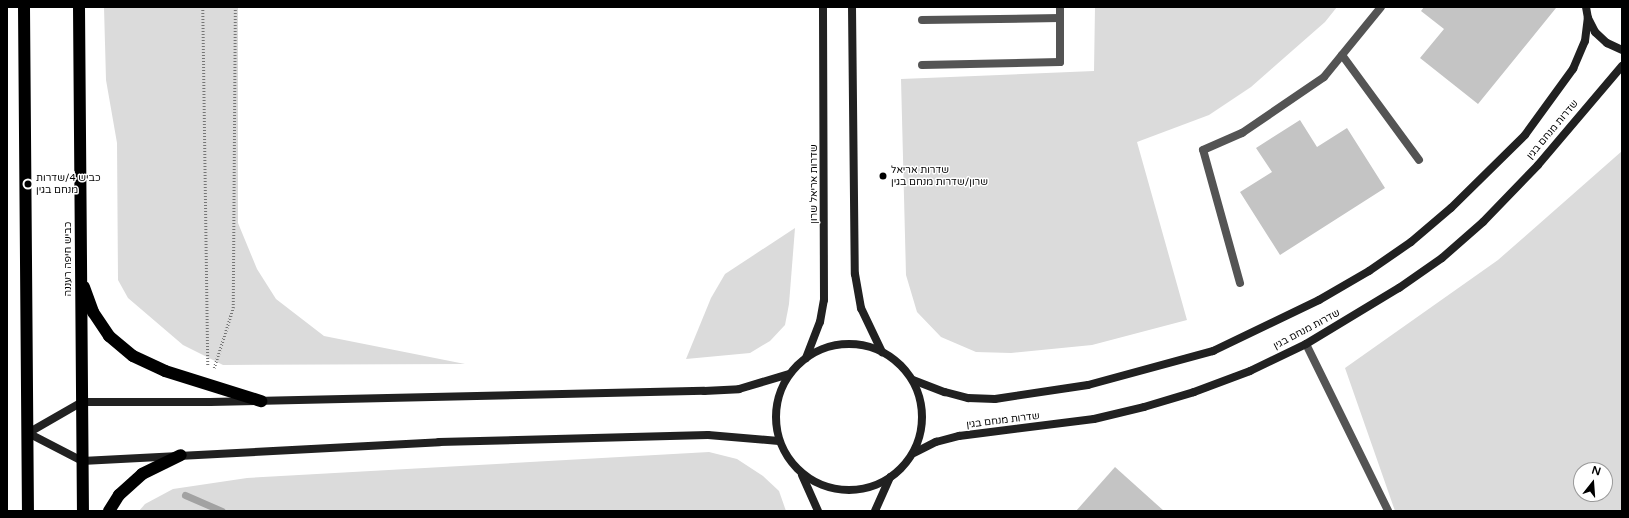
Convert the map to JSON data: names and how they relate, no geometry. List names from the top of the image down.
{
  "streets": {
    "highway": ["כביש חיפה רעננה"],
    "street": ["שדרות מנחם בגין", "שדרות אריאל שרון"]
  },
  "places": ["שדרות אריאל שרון/שדרות מנחם בגין", "כביש 4/שדרות מנחם בגין"],
  "north": "top"
}
